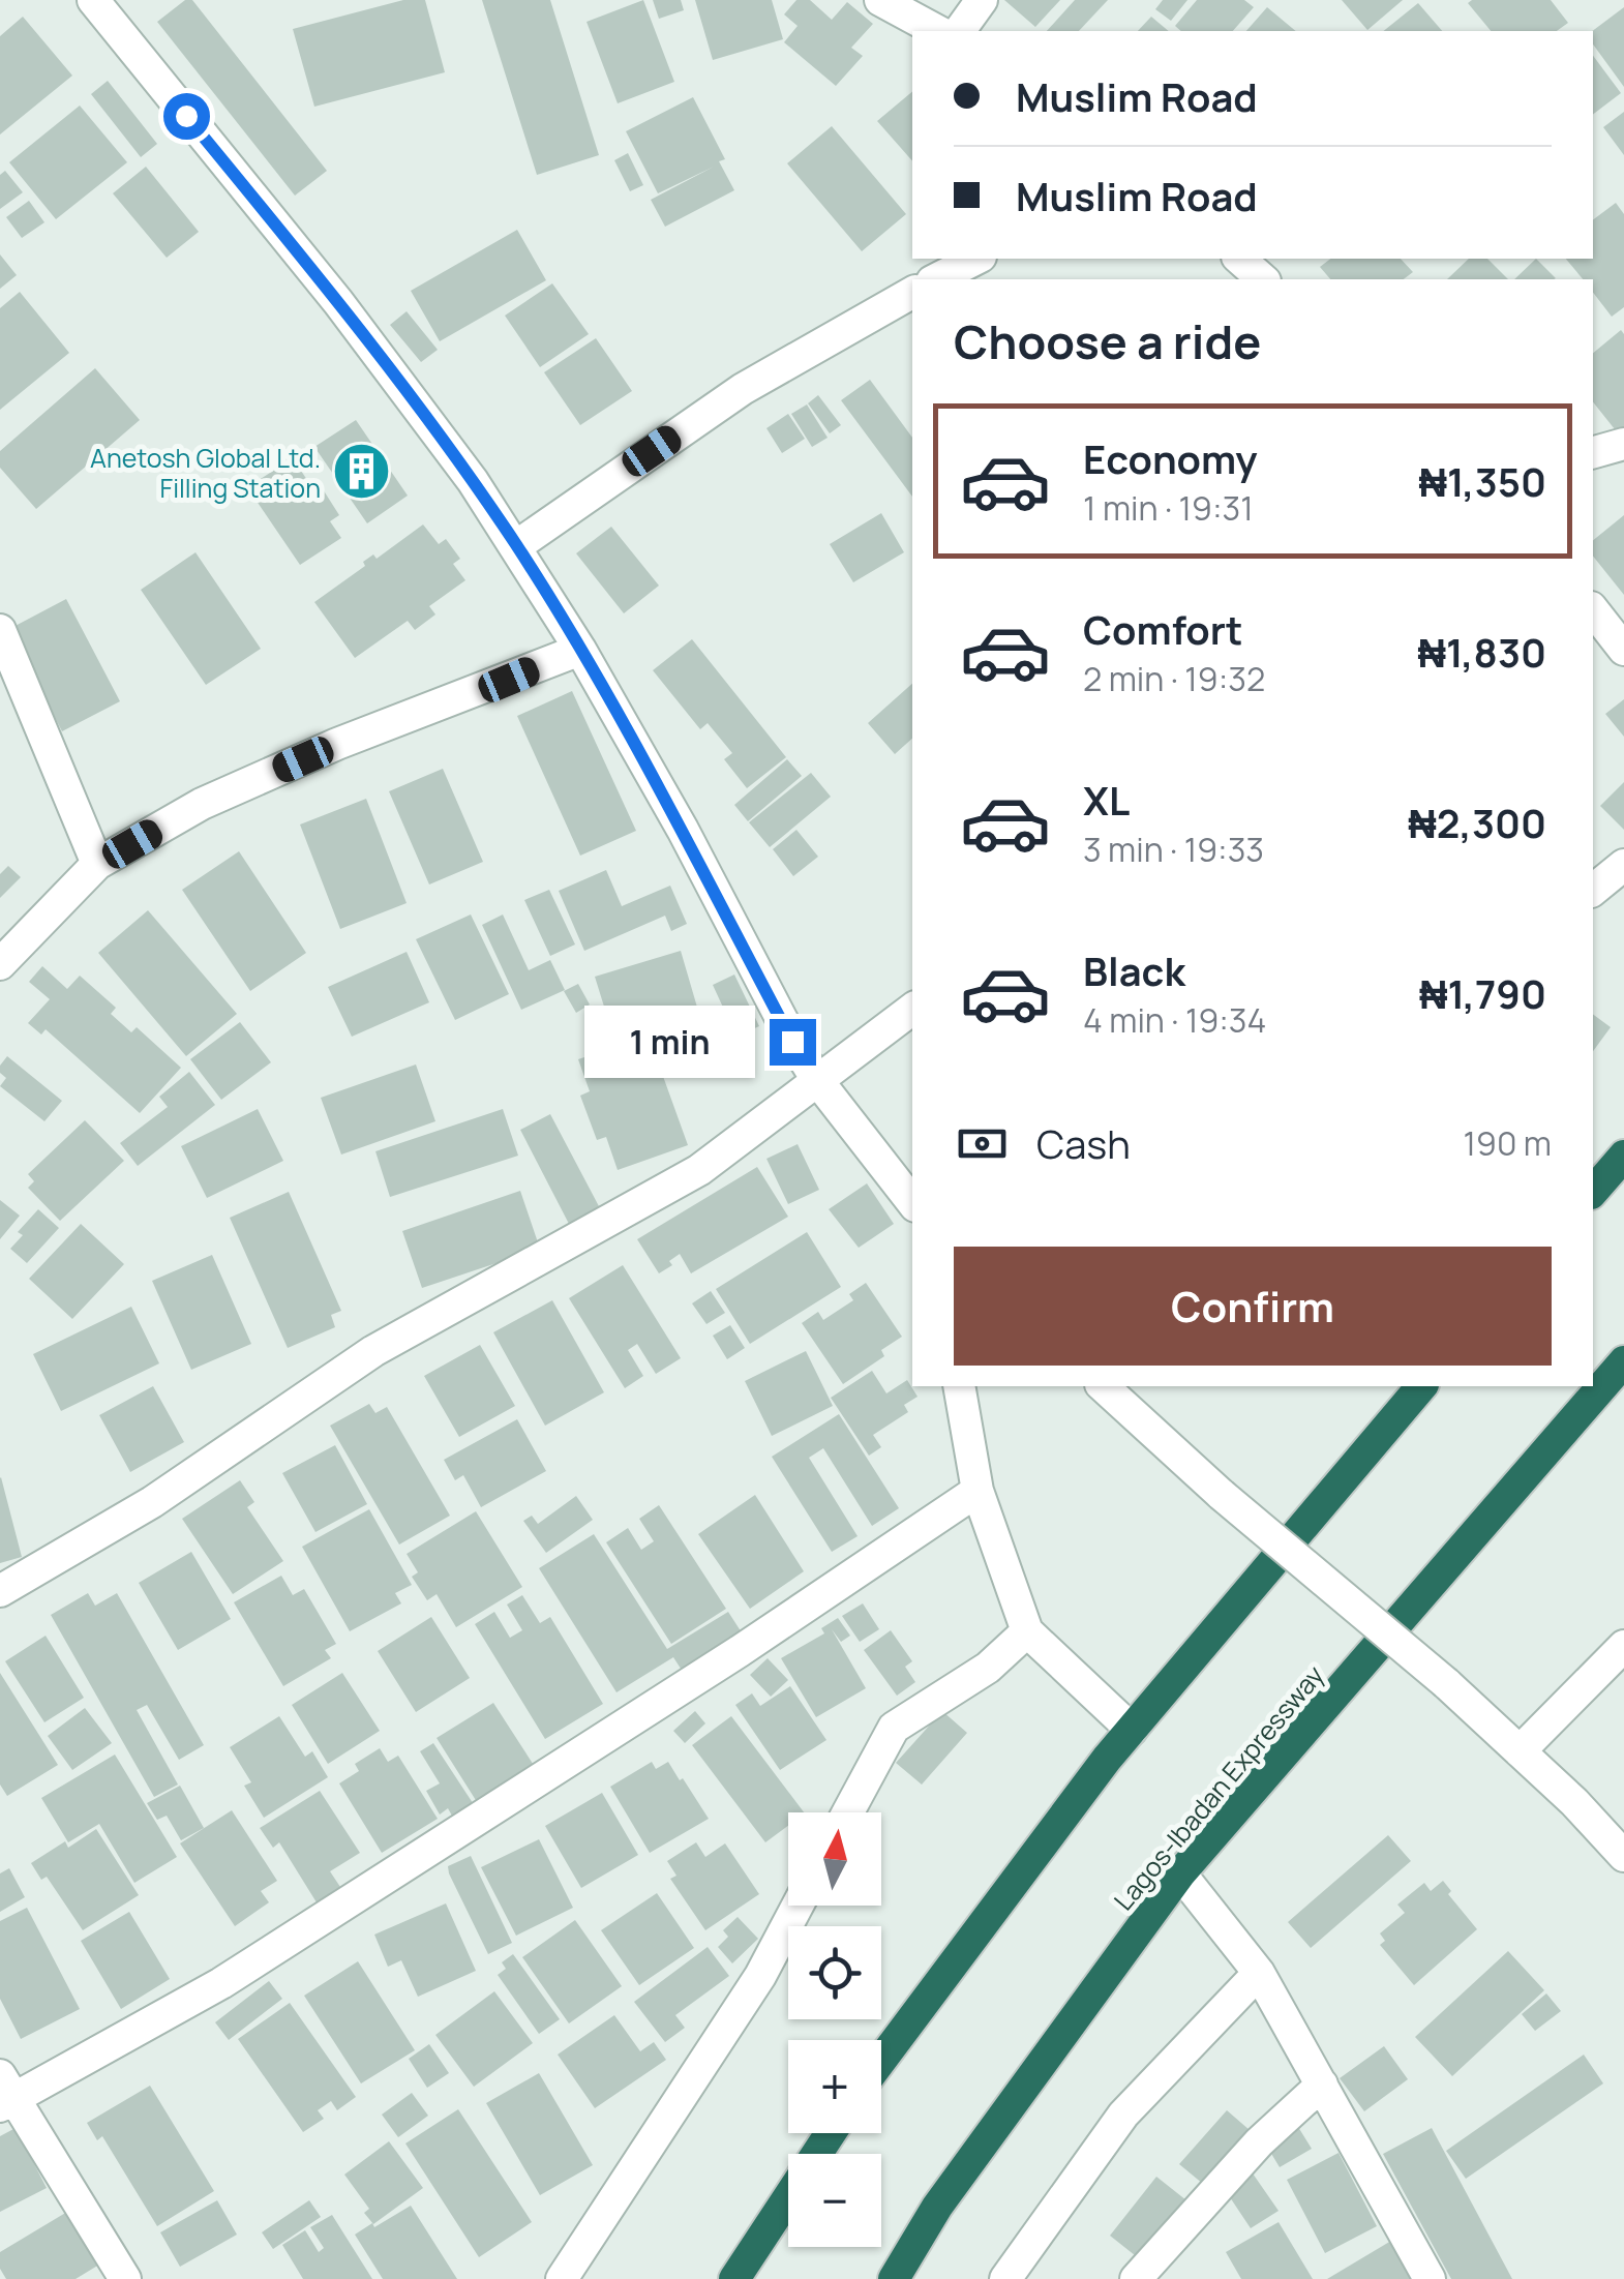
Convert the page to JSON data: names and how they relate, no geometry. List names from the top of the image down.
{
  "streets": {
    "highway": ["Lagos-Ibadan Expressway"]
  },
  "places": {
    "building": ["Anetosh Global Ltd. Filling Station"]
  },
  "north": "top",
  "page": {
    "banner": ["Muslim Road", "Muslim Road"],
    "heading": "Choose a ride",
    "list": [
      {
        "name": "Economy",
        "note": "1 min · 19:31",
        "value": "₦1,350"
      },
      {
        "name": "Comfort",
        "note": "2 min · 19:32",
        "value": "₦1,830"
      },
      {
        "name": "XL",
        "note": "3 min · 19:33",
        "value": "₦2,300"
      },
      {
        "name": "Black",
        "note": "4 min · 19:34",
        "value": "₦1,790"
      }
    ],
    "bubble": "1 min",
    "pay": ["Cash", "190 m"],
    "buttons": "Confirm",
    "map_buttons": ["+", "−"]
  }
}
